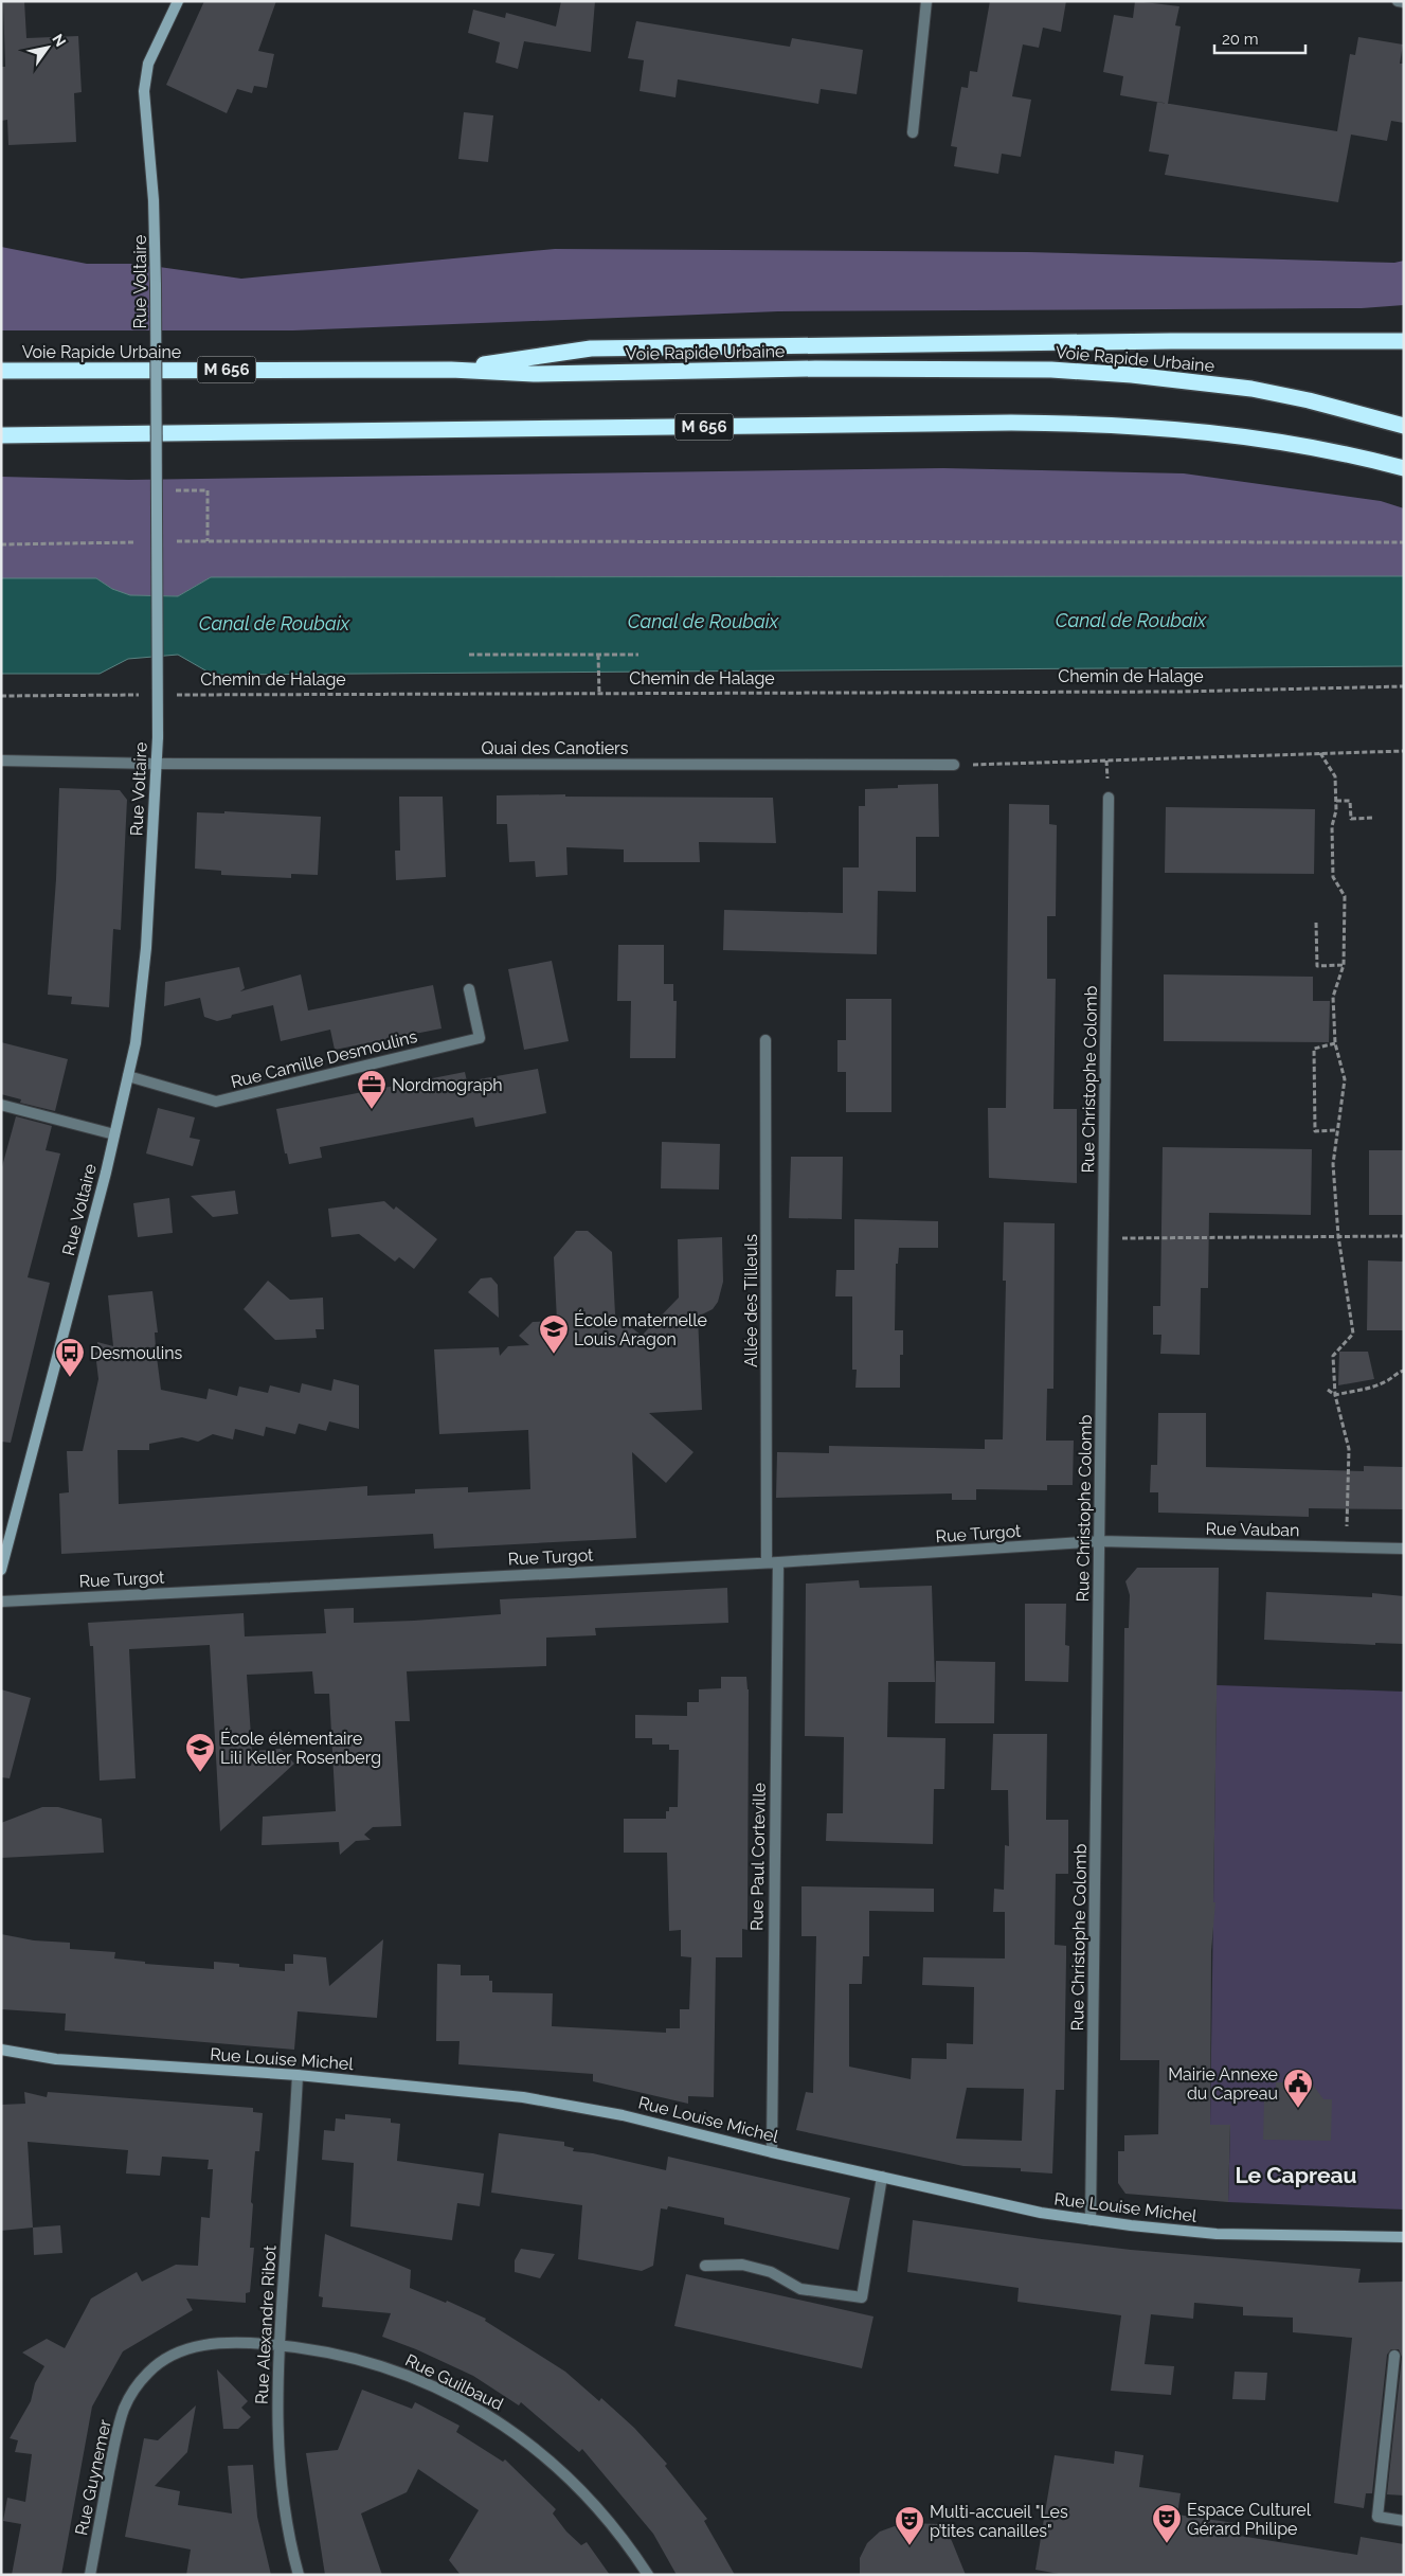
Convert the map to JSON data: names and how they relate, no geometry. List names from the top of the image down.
{
  "streets": {
    "highway": ["Voie Rapide Urbaine", "M 656"],
    "street": [
      "Rue Voltaire",
      "Quai des Canotiers",
      "Rue Camille Desmoulins",
      "Rue Christophe Colomb",
      "Allée des Tilleuls",
      "Rue Vauban",
      "Rue Turgot",
      "Rue Paul Corteville",
      "Rue Louise Michel",
      "Rue Alexandre Ribot",
      "Rue Guilbaud",
      "Rue Guynemer"
    ],
    "path": ["Chemin de Halage"]
  },
  "crossings": [
    ["Rue Voltaire", "Quai des Canotiers"],
    ["Rue Voltaire", "Rue Camille Desmoulins"],
    ["Rue Christophe Colomb", "Rue Vauban"],
    ["Rue Christophe Colomb", "Rue Turgot"],
    ["Rue Christophe Colomb", "Rue Louise Michel"],
    ["Allée des Tilleuls", "Rue Turgot"],
    ["Allée des Tilleuls", "Rue Paul Corteville"],
    ["Rue Vauban", "Rue Turgot"],
    ["Rue Turgot", "Rue Paul Corteville"],
    ["Rue Paul Corteville", "Rue Louise Michel"],
    ["Rue Louise Michel", "Rue Alexandre Ribot"],
    ["Rue Alexandre Ribot", "Rue Guilbaud"],
    ["Rue Alexandre Ribot", "Rue Guynemer"],
    ["Rue Guilbaud", "Rue Guynemer"]
  ],
  "districts": ["Le Capreau"],
  "water": ["Canal de Roubaix"],
  "places": {
    "office": ["Nordmograph"],
    "school or university": ["École maternelle Louis Aragon", "École élémentaire Lili Keller Rosenberg"],
    "bus stop": ["Desmoulins"],
    "public building": ["Mairie Annexe du Capreau"],
    "theatre": ["Espace Culturel Gérard Philipe", "Multi-accueil \"Les p’tites canailles\""]
  },
  "scale_bar": "20 m",
  "north": "top right"
}
